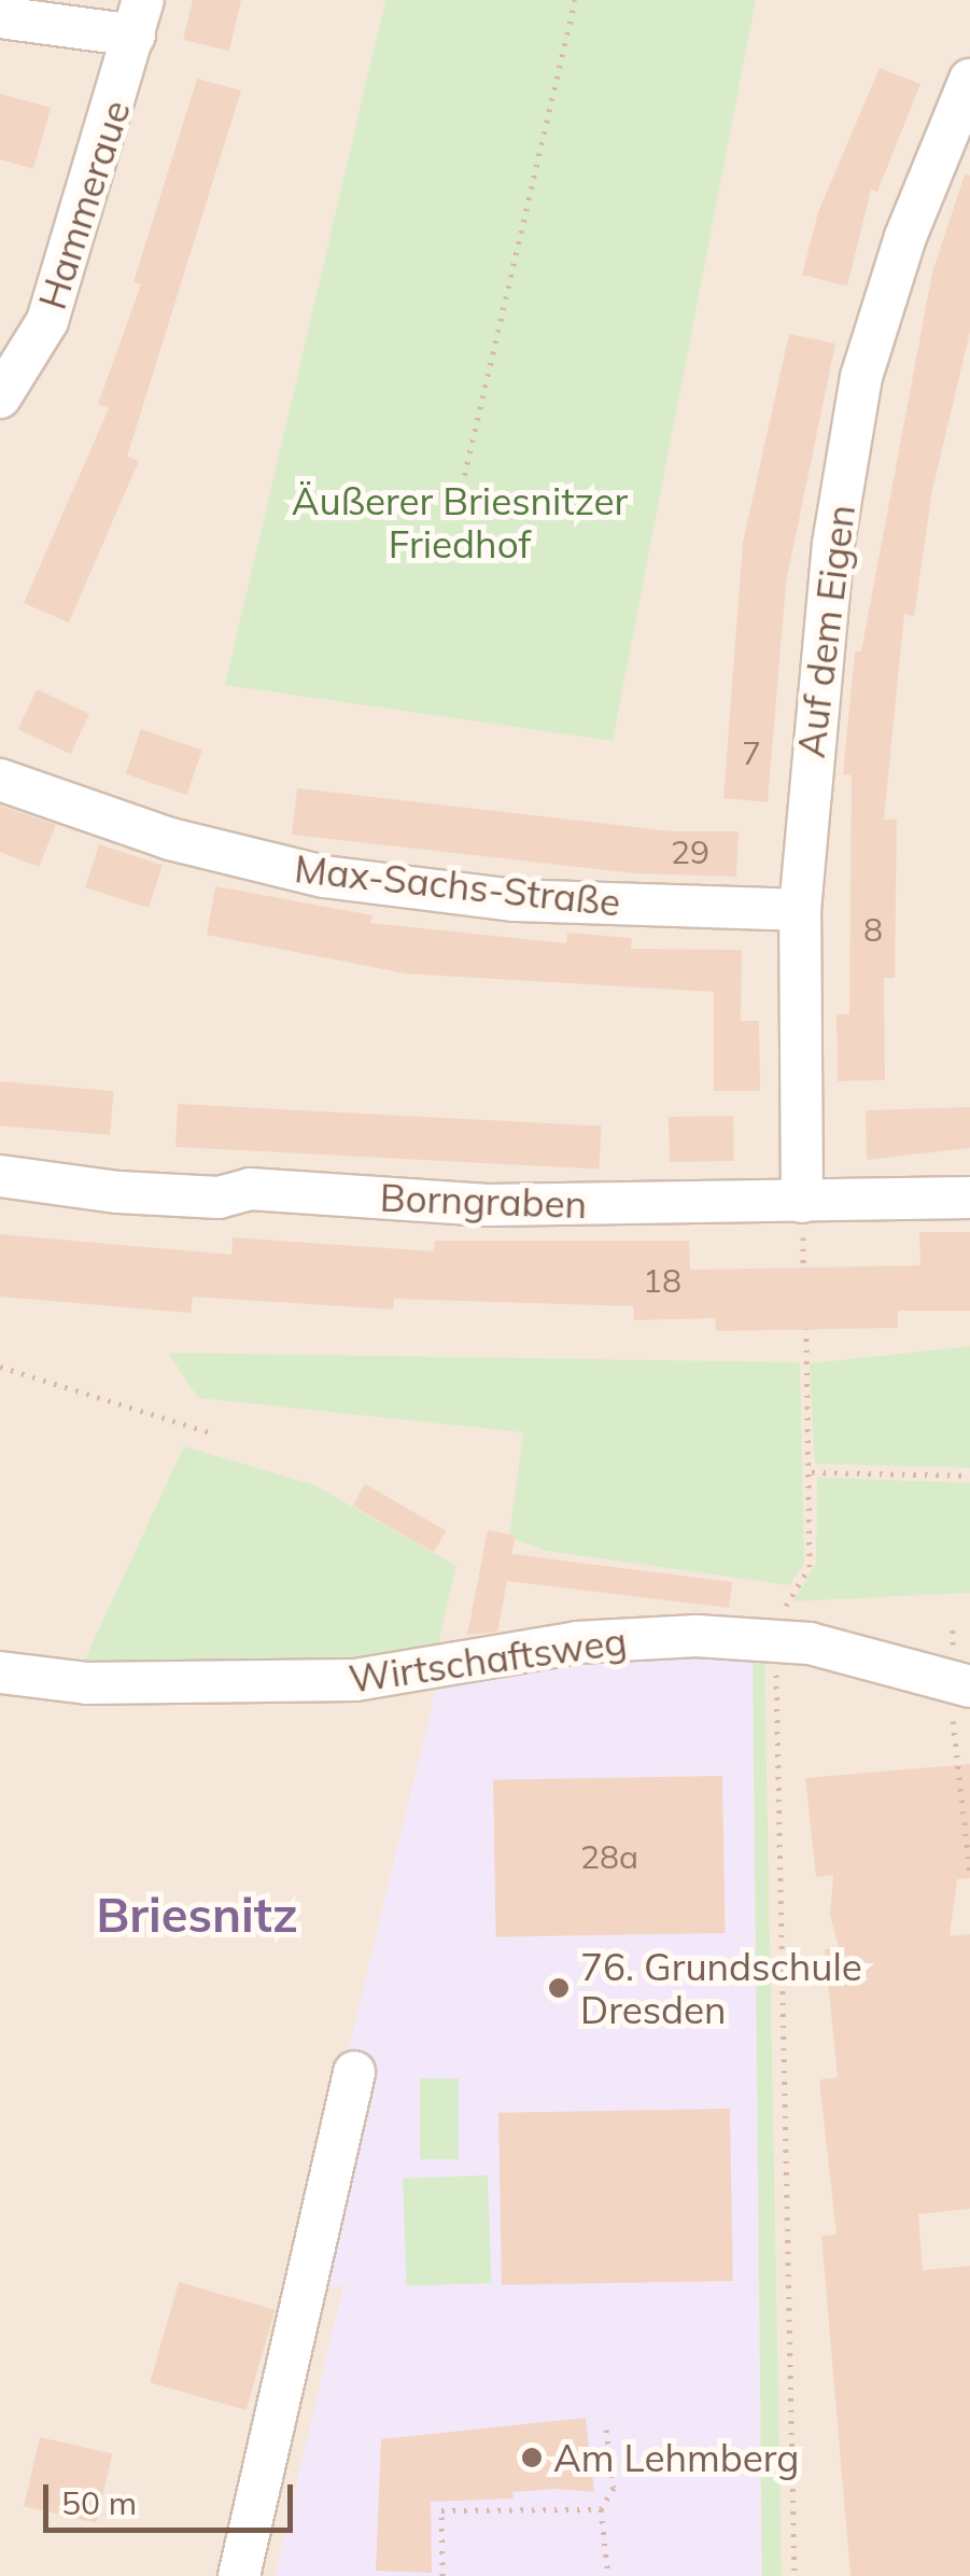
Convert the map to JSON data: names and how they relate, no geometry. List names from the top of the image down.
{
  "streets": {
    "street": [
      "Hammeraue",
      "Auf dem Eigen",
      "Max-Sachs-Straße",
      "Borngraben",
      "Wirtschaftsweg"
    ]
  },
  "crossings": [
    ["Auf dem Eigen", "Max-Sachs-Straße"],
    ["Auf dem Eigen", "Borngraben"]
  ],
  "districts": ["Briesnitz"],
  "parks": ["Äußerer Briesnitzer Friedhof"],
  "places": ["76. Grundschule Dresden", "Am Lehmberg"],
  "house_numbers": [
    "7",
    "29",
    "8",
    "18",
    "28a"
  ],
  "scale_bar": "50 m"
}
